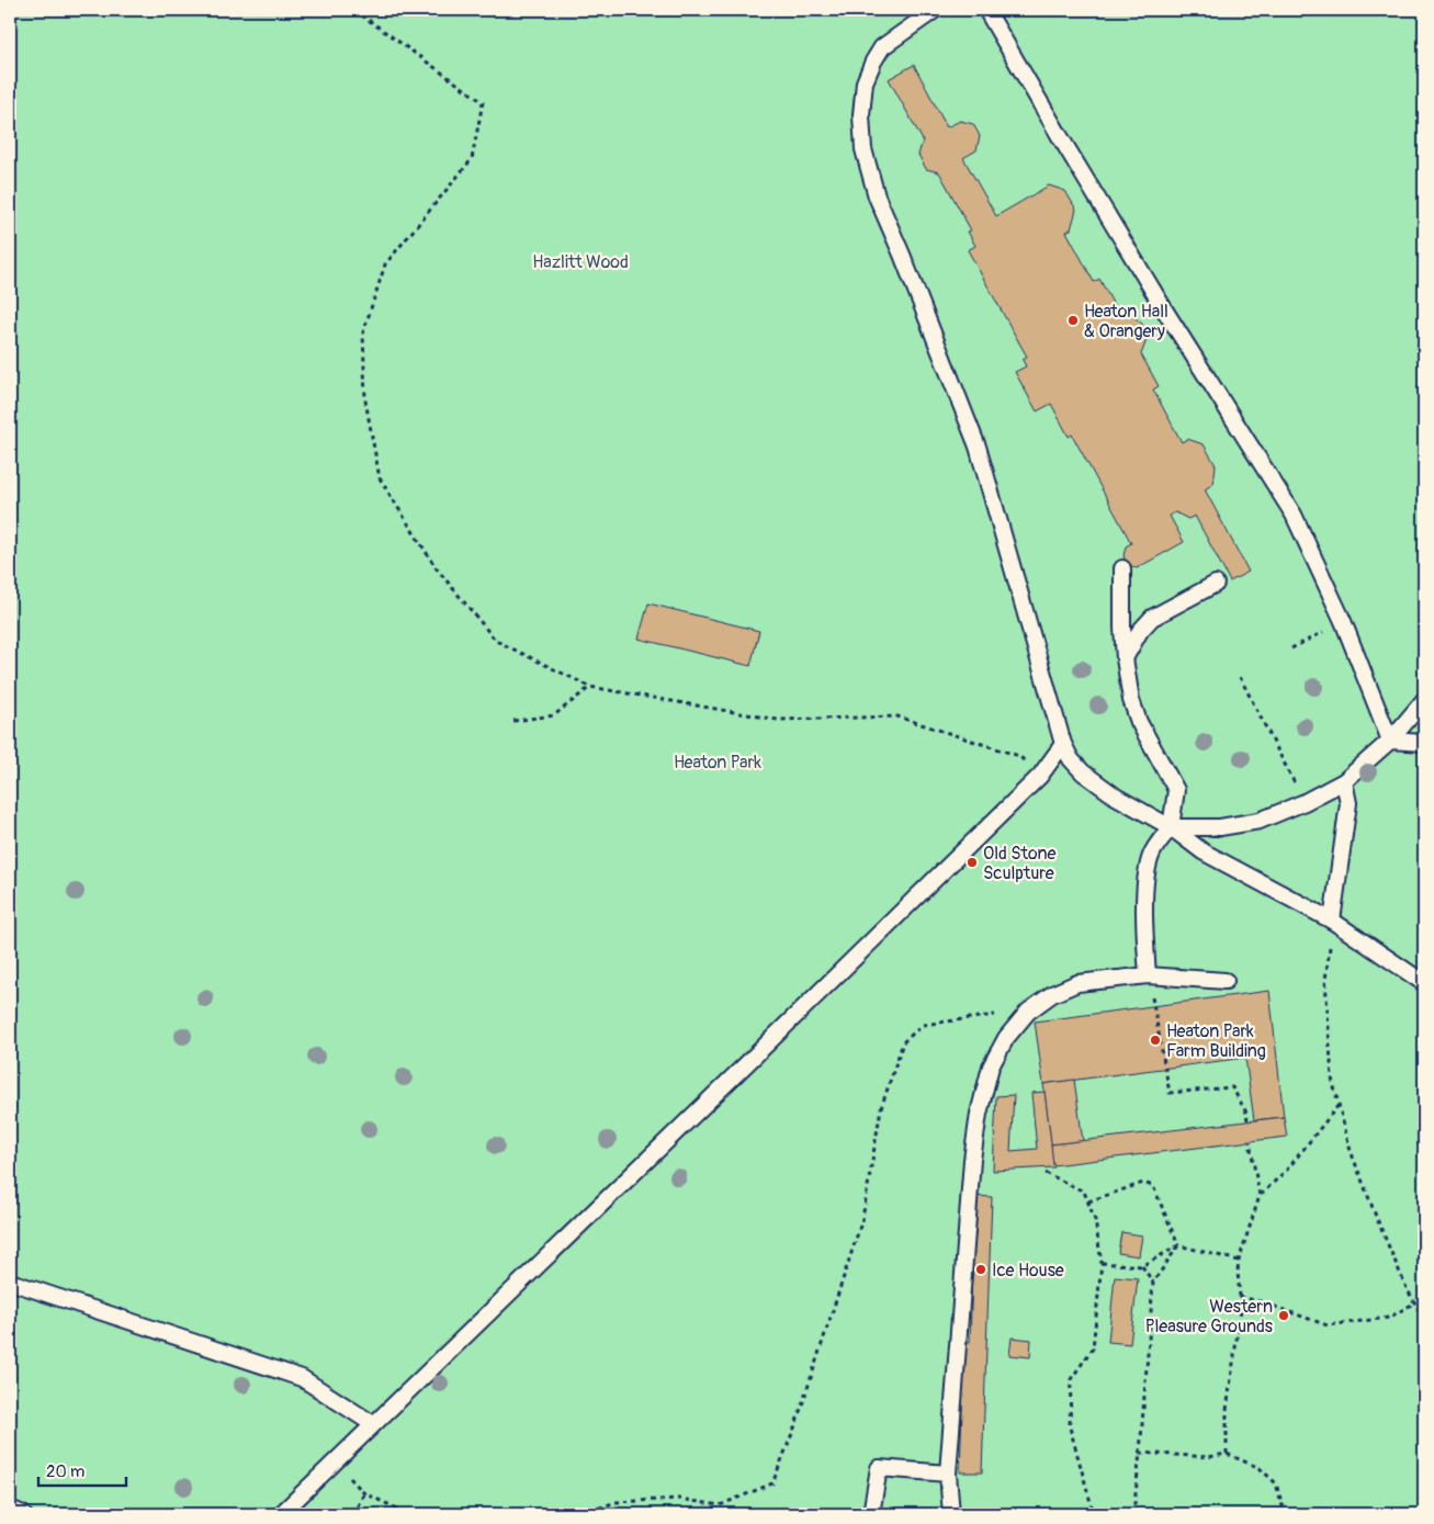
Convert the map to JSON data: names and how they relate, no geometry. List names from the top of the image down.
{
  "parks": ["Hazlitt Wood", "Heaton Park"],
  "places": [
    "Heaton Hall & Orangery",
    "Old Stone Sculpture",
    "Heaton Park Farm Building",
    "Ice House",
    "Western Pleasure Grounds"
  ],
  "scale_bar": "20 m"
}
